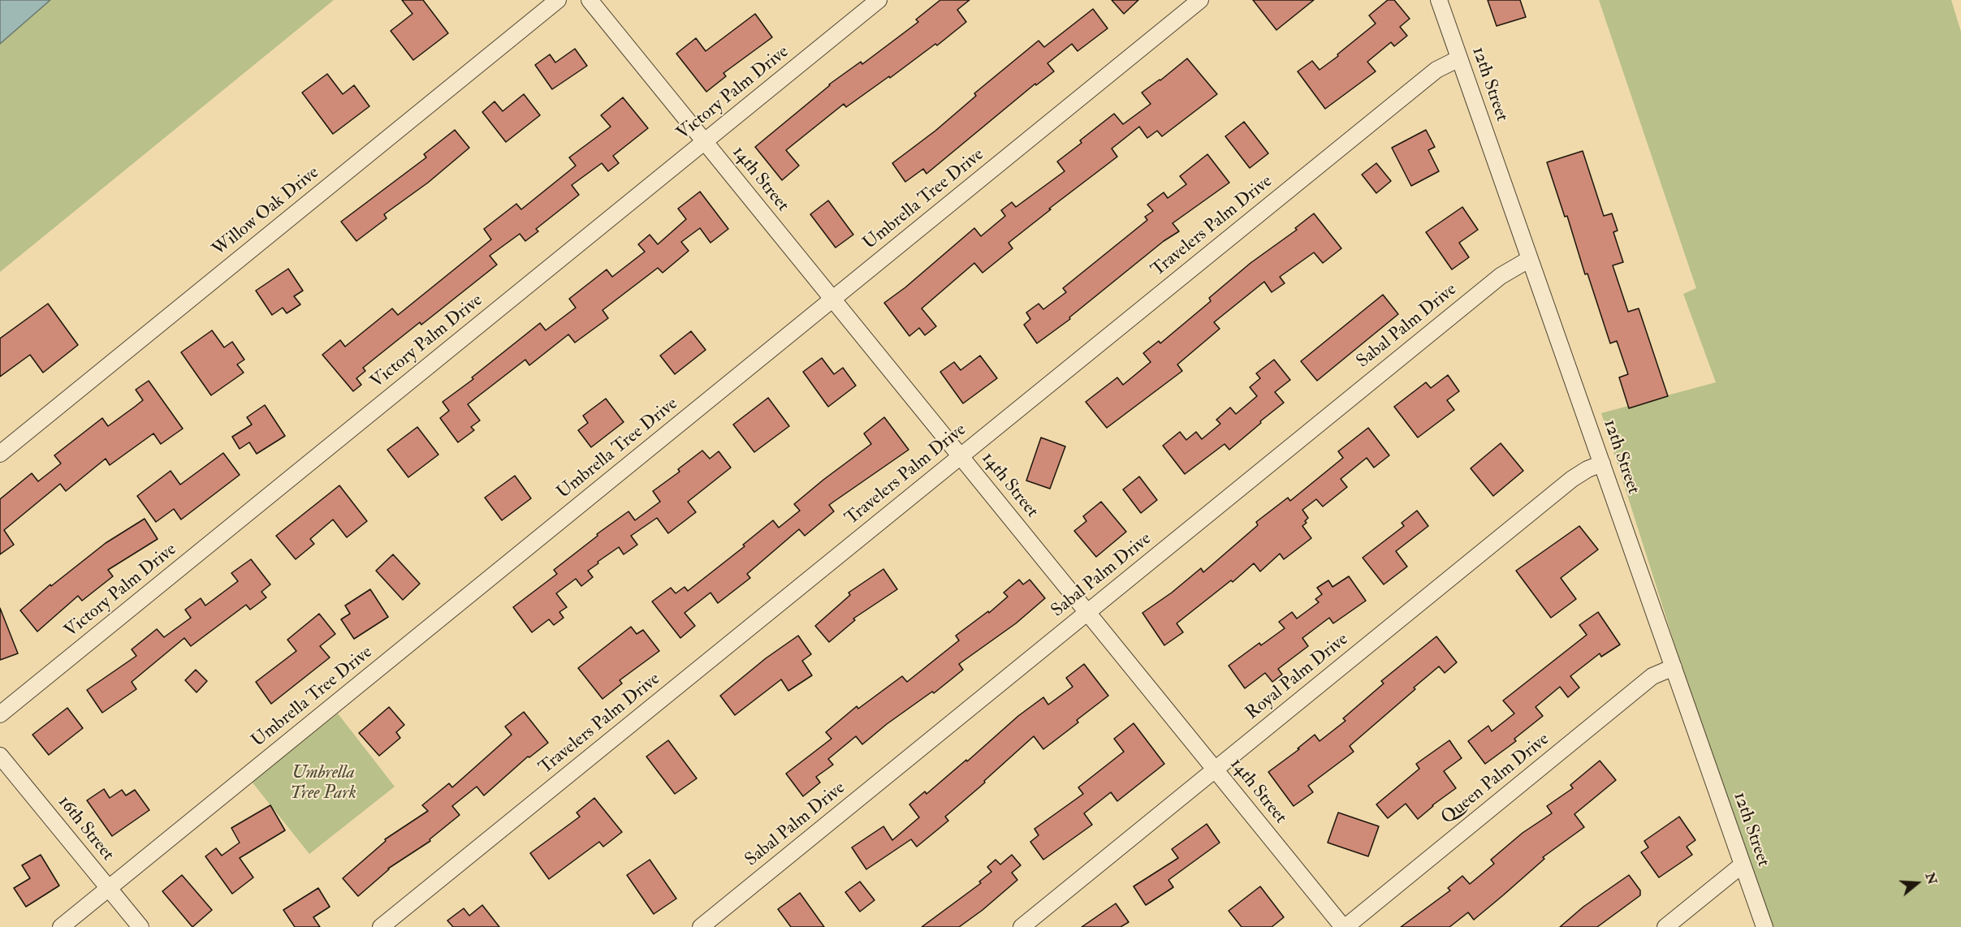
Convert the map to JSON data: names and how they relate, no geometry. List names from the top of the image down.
{
  "streets": {
    "street": [
      "12th Street",
      "Victory Palm Drive",
      "14th Street",
      "Umbrella Tree Drive",
      "Willow Oak Drive",
      "Travelers Palm Drive",
      "Sabal Palm Drive",
      "Royal Palm Drive",
      "Queen Palm Drive",
      "16th Street"
    ]
  },
  "crossings": [
    ["12th Street", "Travelers Palm Drive"],
    ["12th Street", "Sabal Palm Drive"],
    ["12th Street", "Royal Palm Drive"],
    ["12th Street", "Queen Palm Drive"],
    ["Victory Palm Drive", "14th Street"],
    ["14th Street", "Umbrella Tree Drive"],
    ["14th Street", "Travelers Palm Drive"],
    ["14th Street", "Sabal Palm Drive"],
    ["14th Street", "Royal Palm Drive"],
    ["14th Street", "Queen Palm Drive"],
    ["Umbrella Tree Drive", "16th Street"]
  ],
  "parks": ["Umbrella Tree Park"],
  "north": "right"
}
